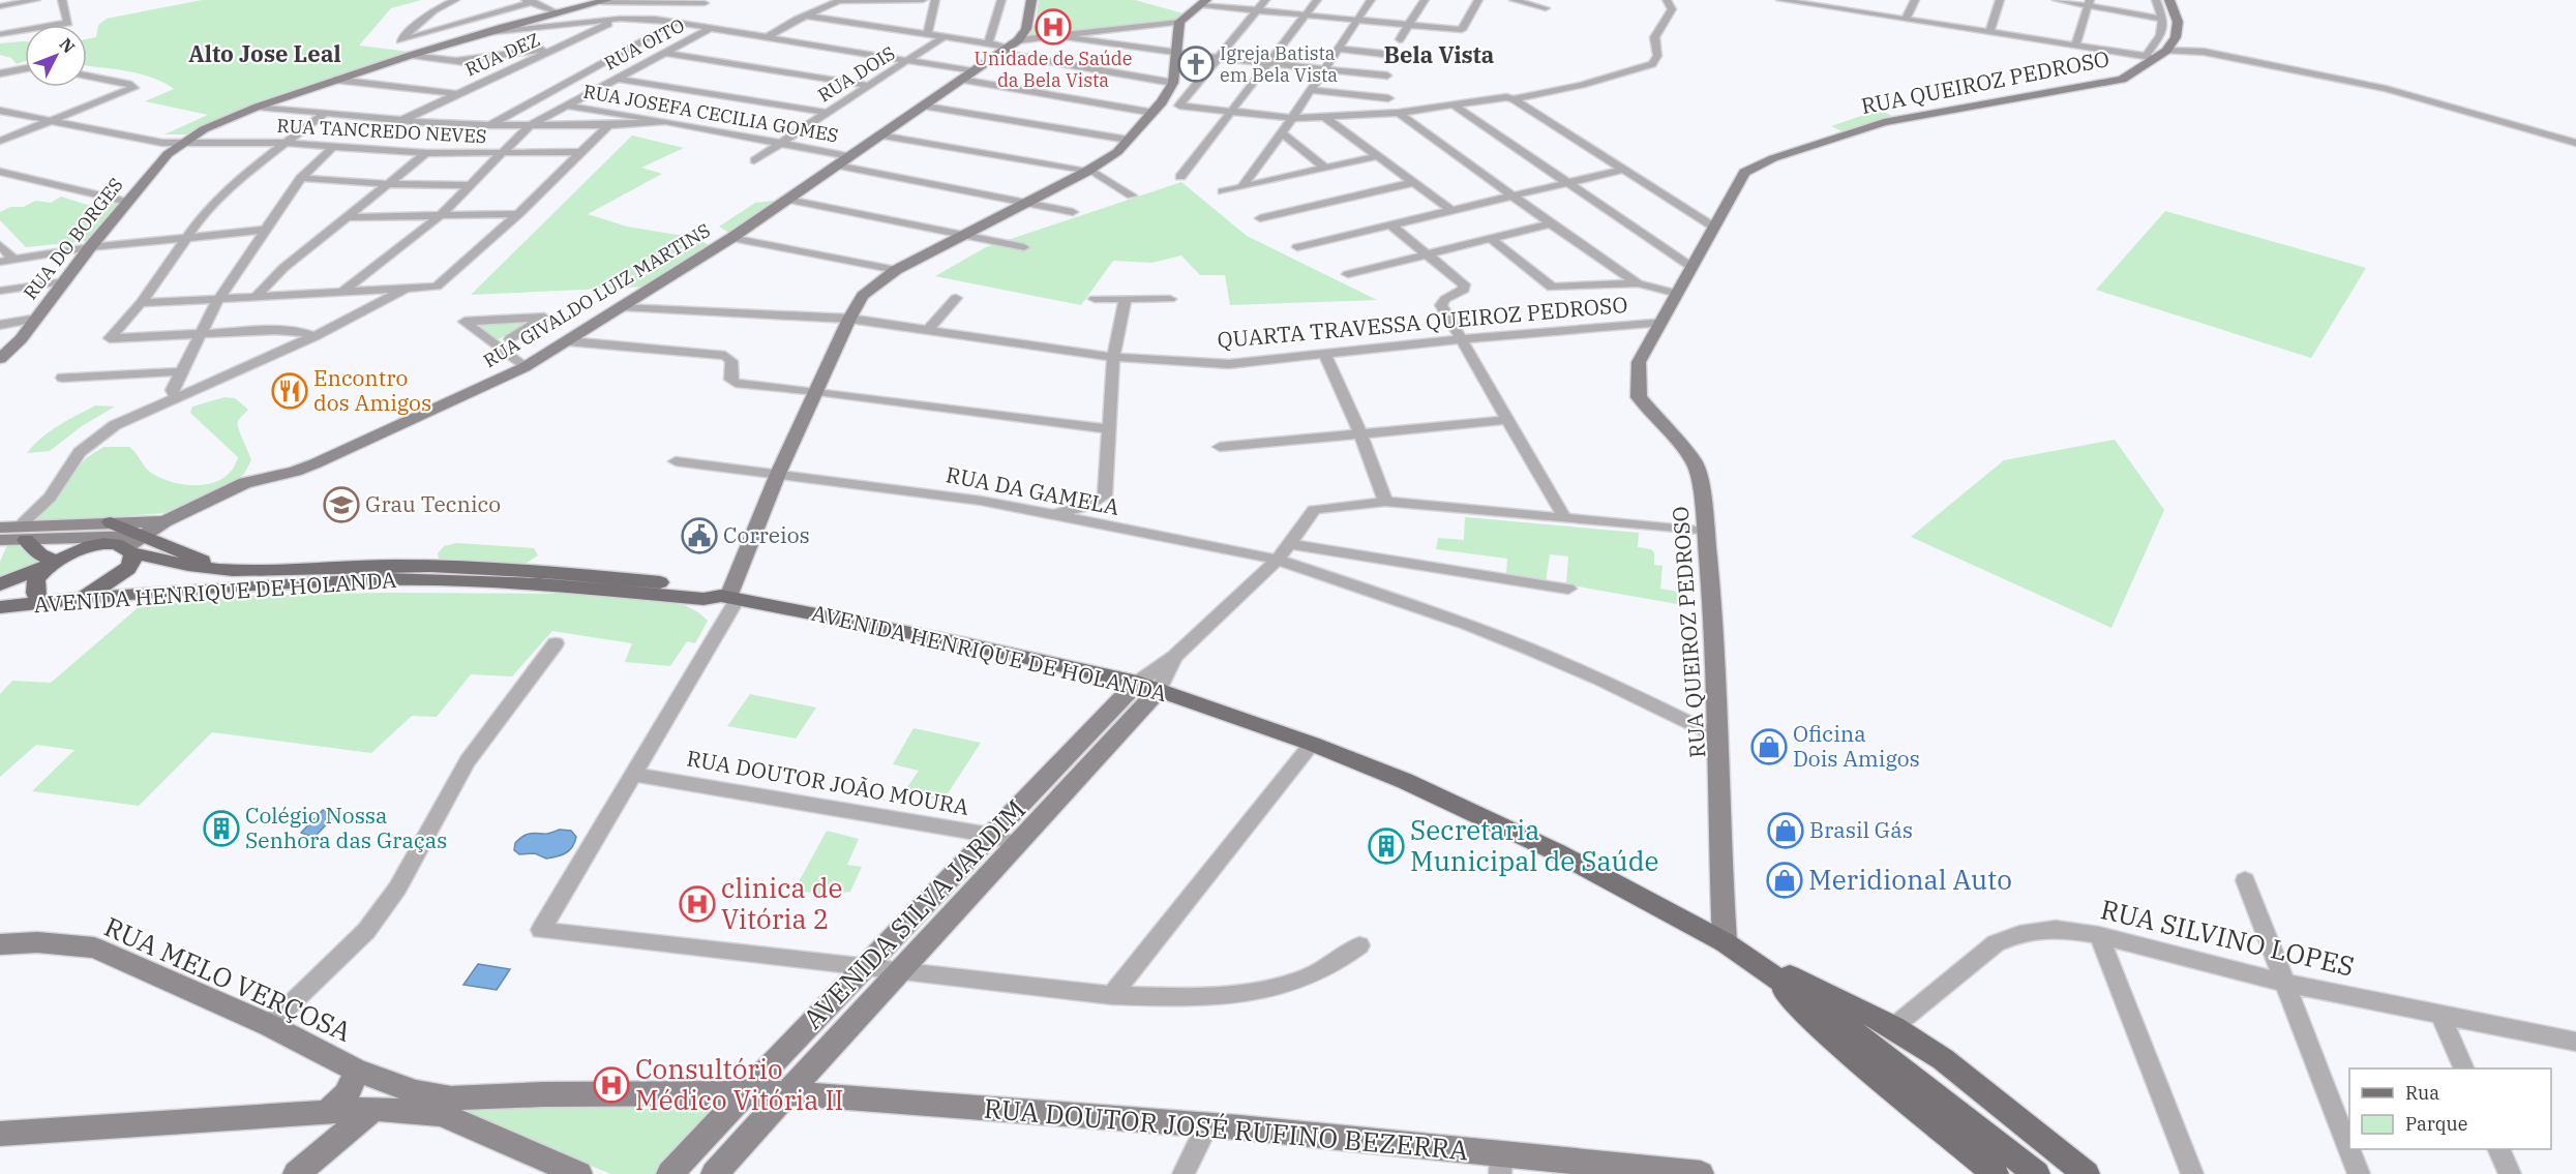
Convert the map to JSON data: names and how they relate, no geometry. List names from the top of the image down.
{
  "streets": {
    "main road": ["AVENIDA HENRIQUE DE HOLANDA"],
    "street": [
      "RUA OITO",
      "RUA DEZ",
      "RUA DOIS",
      "RUA QUEIROZ PEDROSO",
      "RUA JOSEFA CECILIA GOMES",
      "RUA TANCREDO NEVES",
      "RUA DO BORGES",
      "RUA GIVALDO LUIZ MARTINS",
      "QUARTA TRAVESSA QUEIROZ PEDROSO",
      "RUA DA GAMELA",
      "RUA DOUTOR JOÃO MOURA",
      "AVENIDA SILVA JARDIM",
      "RUA SILVINO LOPES",
      "RUA MELO VERÇOSA",
      "RUA DOUTOR JOSÉ RUFINO BEZERRA"
    ]
  },
  "crossings": [
    ["RUA OITO", "RUA JOSEFA CECILIA GOMES"],
    ["RUA DOIS", "RUA JOSEFA CECILIA GOMES"],
    ["RUA QUEIROZ PEDROSO", "QUARTA TRAVESSA QUEIROZ PEDROSO"],
    ["RUA QUEIROZ PEDROSO", "RUA DA GAMELA"],
    ["RUA QUEIROZ PEDROSO", "AVENIDA HENRIQUE DE HOLANDA"],
    ["RUA JOSEFA CECILIA GOMES", "RUA GIVALDO LUIZ MARTINS"],
    ["RUA TANCREDO NEVES", "RUA DO BORGES"],
    ["RUA GIVALDO LUIZ MARTINS", "QUARTA TRAVESSA QUEIROZ PEDROSO"],
    ["AVENIDA HENRIQUE DE HOLANDA", "AVENIDA SILVA JARDIM"],
    ["RUA DOUTOR JOÃO MOURA", "AVENIDA SILVA JARDIM"],
    ["AVENIDA SILVA JARDIM", "RUA DOUTOR JOSÉ RUFINO BEZERRA"],
    ["RUA MELO VERÇOSA", "RUA DOUTOR JOSÉ RUFINO BEZERRA"]
  ],
  "districts": ["Alto Jose Leal", "Bela Vista"],
  "places": {
    "hospital": ["Unidade de Saúde da Bela Vista", "clinica de Vitória 2", "Consultório Médico Vitória II"],
    "church": ["Igreja Batista em Bela Vista"],
    "restaurant": ["Encontro dos Amigos"],
    "school or university": ["Grau Tecnico"],
    "public building": ["Correios"],
    "shop": ["Oficina Dois Amigos", "Brasil Gás", "Meridional Auto"],
    "building": ["Colégio Nossa Senhora das Graças", "Secretaria Municipal de Saúde"]
  },
  "legend": ["Rua", "Parque"],
  "north": "top right"
}
